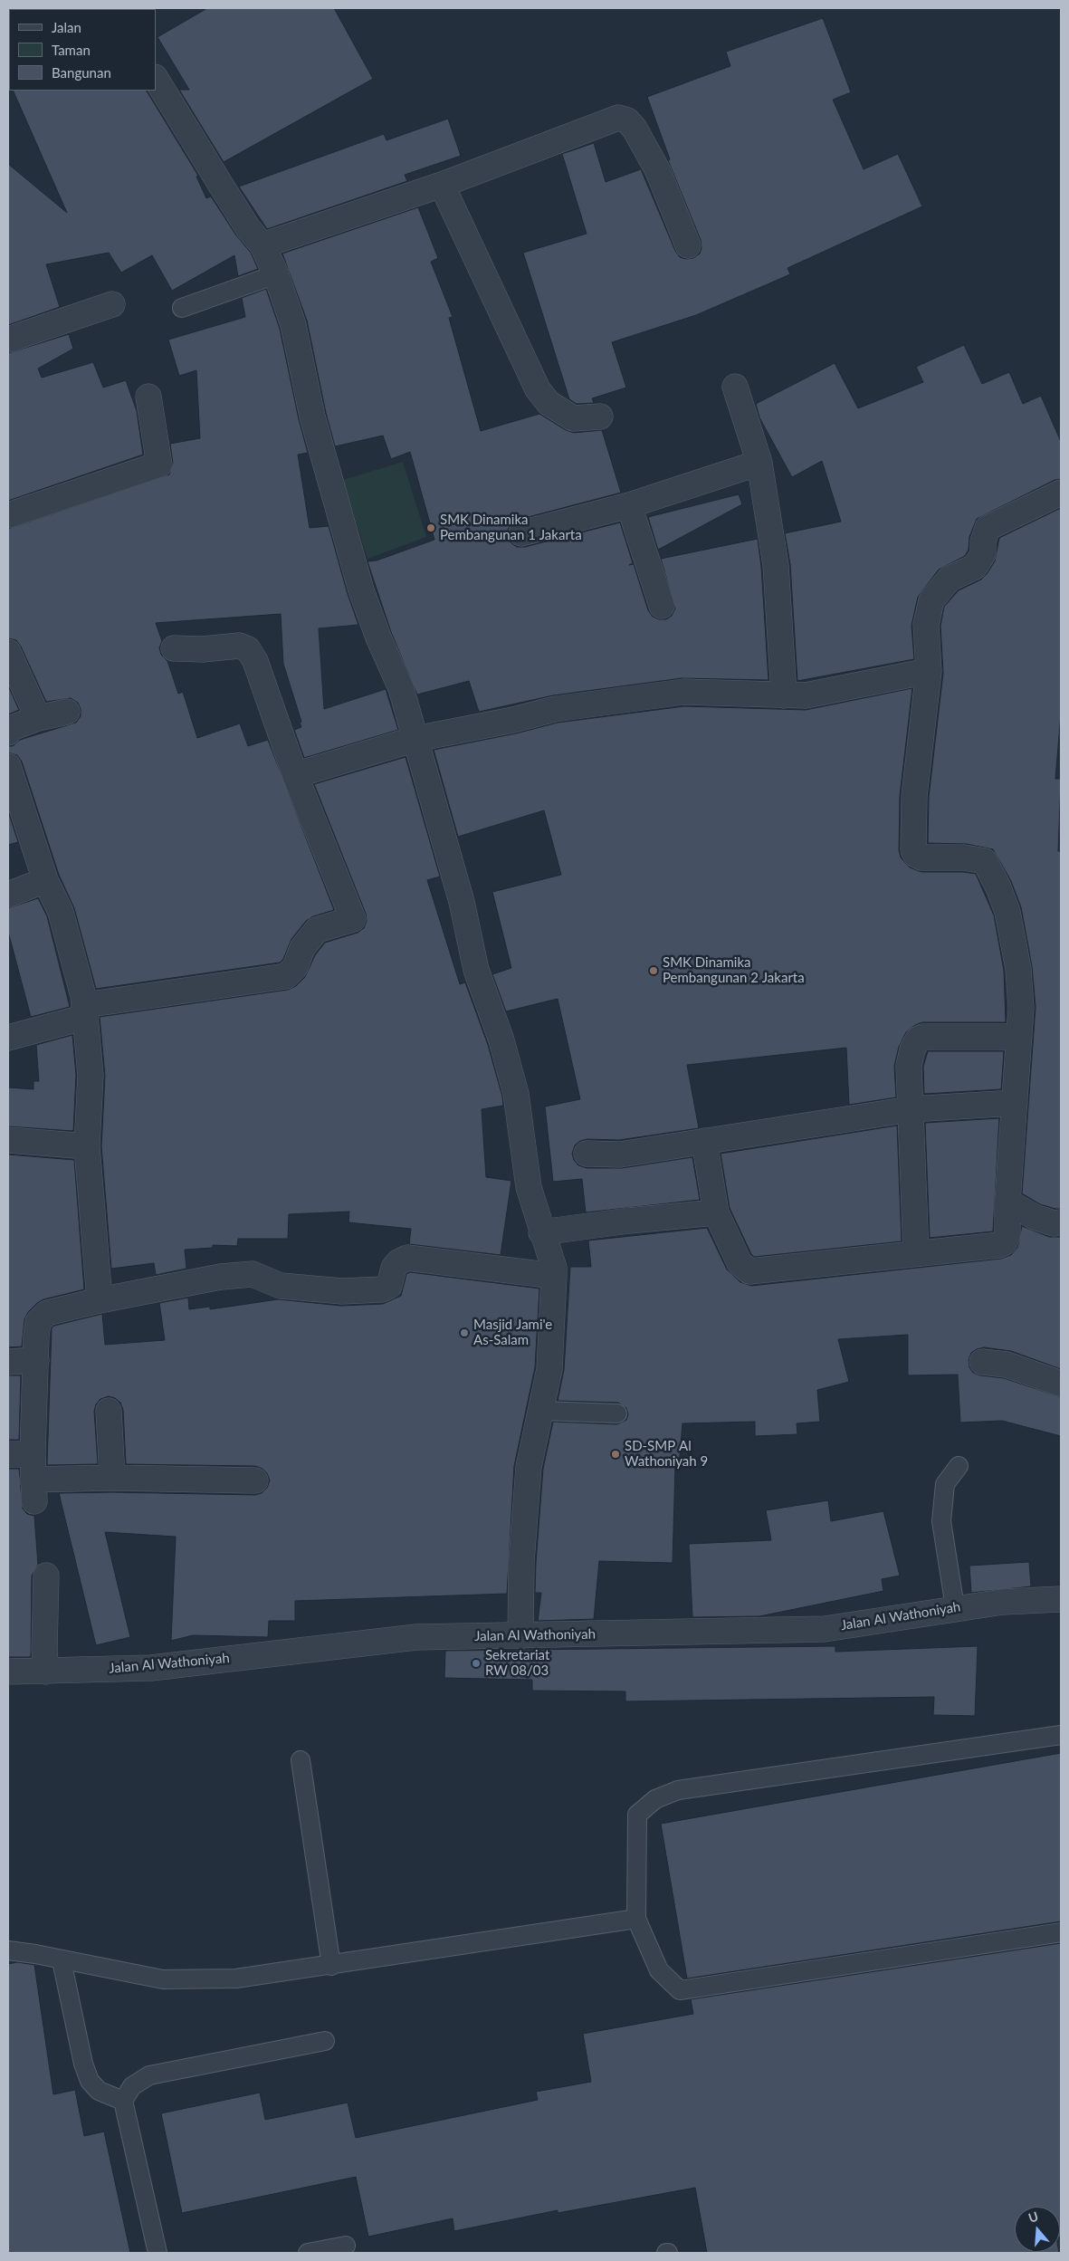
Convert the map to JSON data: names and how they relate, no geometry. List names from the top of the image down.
{
  "streets": {
    "street": ["Jalan Al Wathoniyah"]
  },
  "places": [
    "SMK Dinamika Pembangunan 1 Jakarta",
    "SMK Dinamika Pembangunan 2 Jakarta",
    "Masjid Jami'e As-Salam",
    "SD-SMP Al Wathoniyah 9",
    "Sekretariat RW 08/03"
  ],
  "legend": ["Jalan", "Taman", "Bangunan"],
  "north": "top"
}
